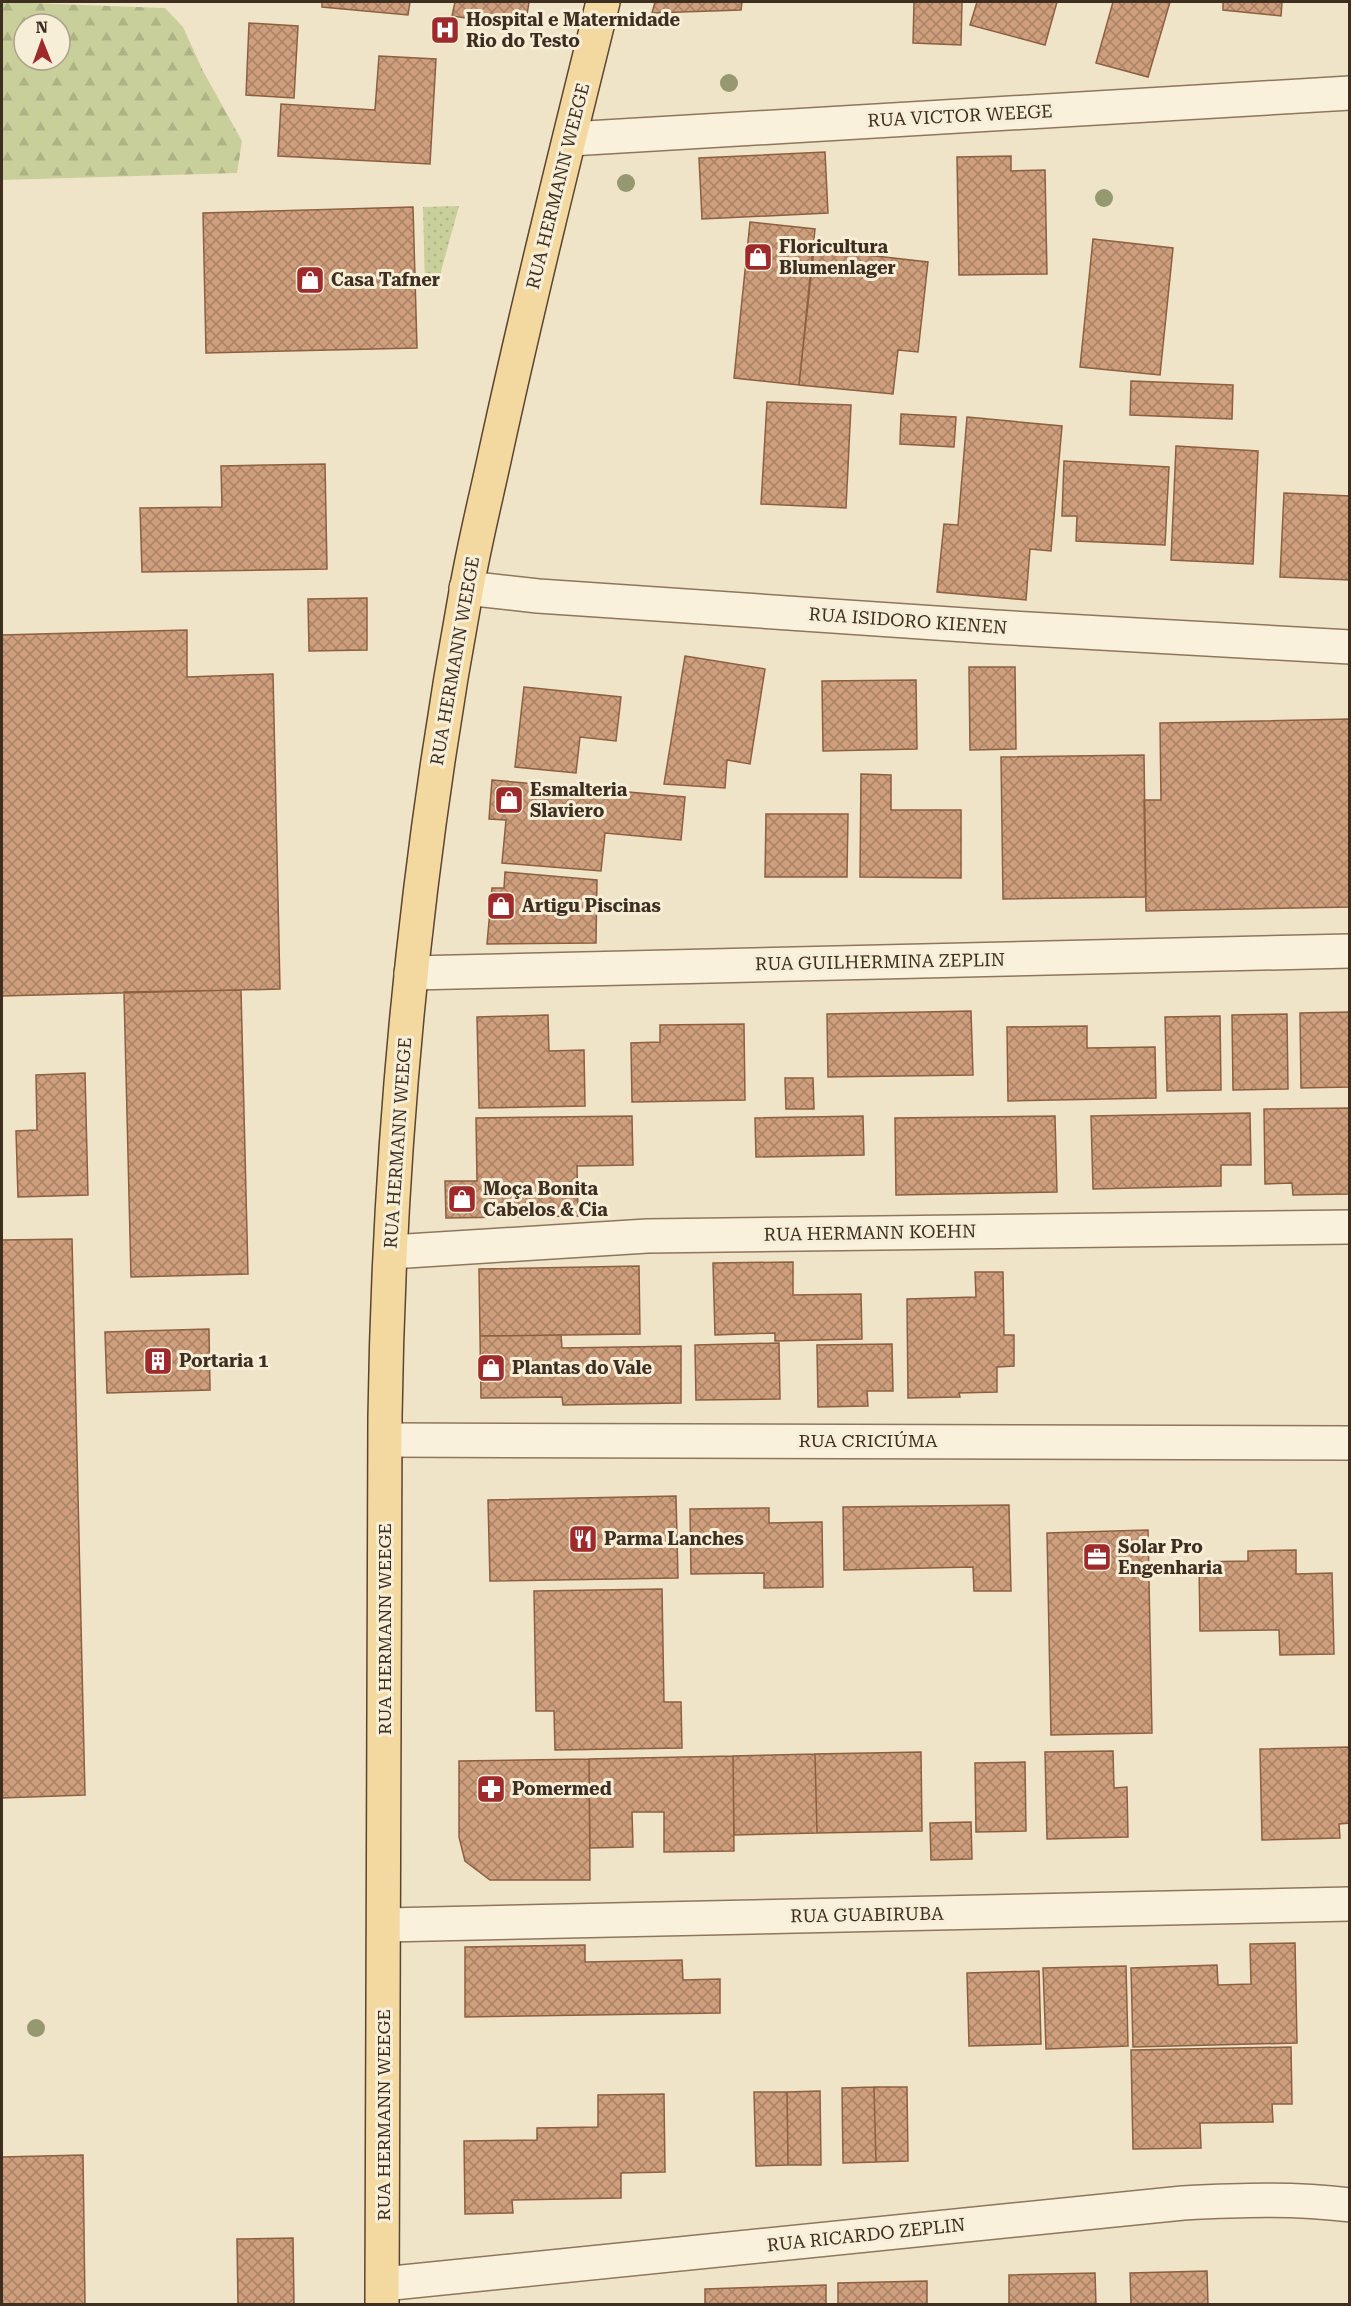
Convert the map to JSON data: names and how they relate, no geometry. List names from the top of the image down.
{
  "streets": {
    "main road": ["RUA HERMANN WEEGE"],
    "street": [
      "RUA VICTOR WEEGE",
      "RUA ISIDORO KIENEN",
      "RUA GUILHERMINA ZEPLIN",
      "RUA HERMANN KOEHN",
      "RUA CRICIÚMA",
      "RUA GUABIRUBA",
      "RUA RICARDO ZEPLIN"
    ]
  },
  "crossings": [
    ["RUA VICTOR WEEGE", "RUA HERMANN WEEGE"],
    ["RUA HERMANN WEEGE", "RUA ISIDORO KIENEN"],
    ["RUA HERMANN WEEGE", "RUA GUILHERMINA ZEPLIN"],
    ["RUA HERMANN WEEGE", "RUA HERMANN KOEHN"],
    ["RUA HERMANN WEEGE", "RUA CRICIÚMA"],
    ["RUA HERMANN WEEGE", "RUA GUABIRUBA"],
    ["RUA HERMANN WEEGE", "RUA RICARDO ZEPLIN"]
  ],
  "places": {
    "hospital": ["Hospital e Maternidade Rio do Testo"],
    "shop": [
      "Floricultura Blumenlager",
      "Casa Tafner",
      "Esmalteria Slaviero",
      "Artigu Piscinas",
      "Moça Bonita Cabelos & Cia",
      "Plantas do Vale"
    ],
    "building": ["Portaria 1"],
    "restaurant": ["Parma Lanches"],
    "office": ["Solar Pro Engenharia"],
    "pharmacy": ["Pomermed"]
  },
  "north": "top"
}
